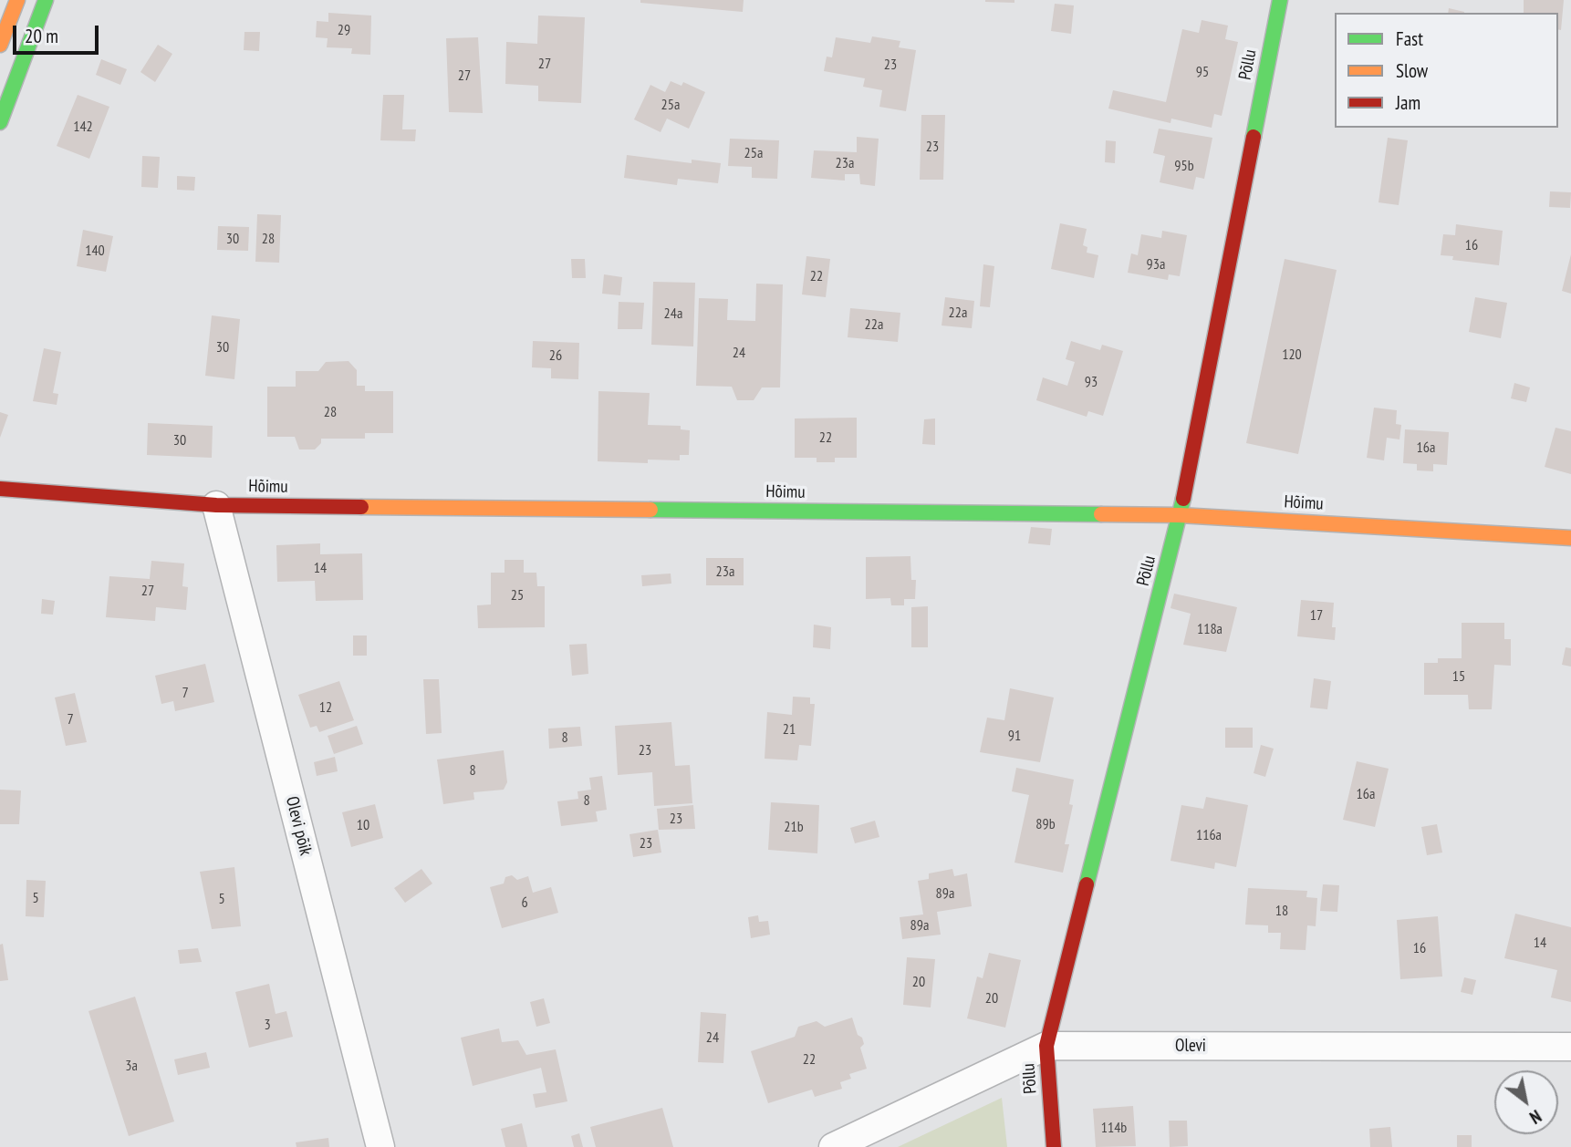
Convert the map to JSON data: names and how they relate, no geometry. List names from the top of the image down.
{
  "streets": {
    "main road": ["Põllu", "Hõimu"],
    "street": ["Olevi põik", "Olevi"]
  },
  "crossings": [
    ["Põllu", "Hõimu"],
    ["Põllu", "Olevi"],
    ["Hõimu", "Olevi põik"]
  ],
  "house_numbers": [
    "29",
    "27",
    "23",
    "95",
    "27",
    "25a",
    "142",
    "23",
    "25a",
    "23a",
    "95b",
    "30",
    "28",
    "16",
    "140",
    "93a",
    "22",
    "22a",
    "24a",
    "22a",
    "30",
    "24",
    "120",
    "26",
    "93",
    "28",
    "22",
    "30",
    "16a",
    "14",
    "23a",
    "27",
    "25",
    "17",
    "118a",
    "15",
    "7",
    "12",
    "7",
    "21",
    "91",
    "8",
    "23",
    "8",
    "16a",
    "8",
    "23",
    "89b",
    "10",
    "21b",
    "116a",
    "23",
    "89a",
    "5",
    "5",
    "6",
    "18",
    "89a",
    "14",
    "16",
    "20",
    "20",
    "3",
    "24",
    "22",
    "3a",
    "114b"
  ],
  "legend": ["Fast", "Slow", "Jam"],
  "scale_bar": "20 m",
  "north": "bottom right"
}
